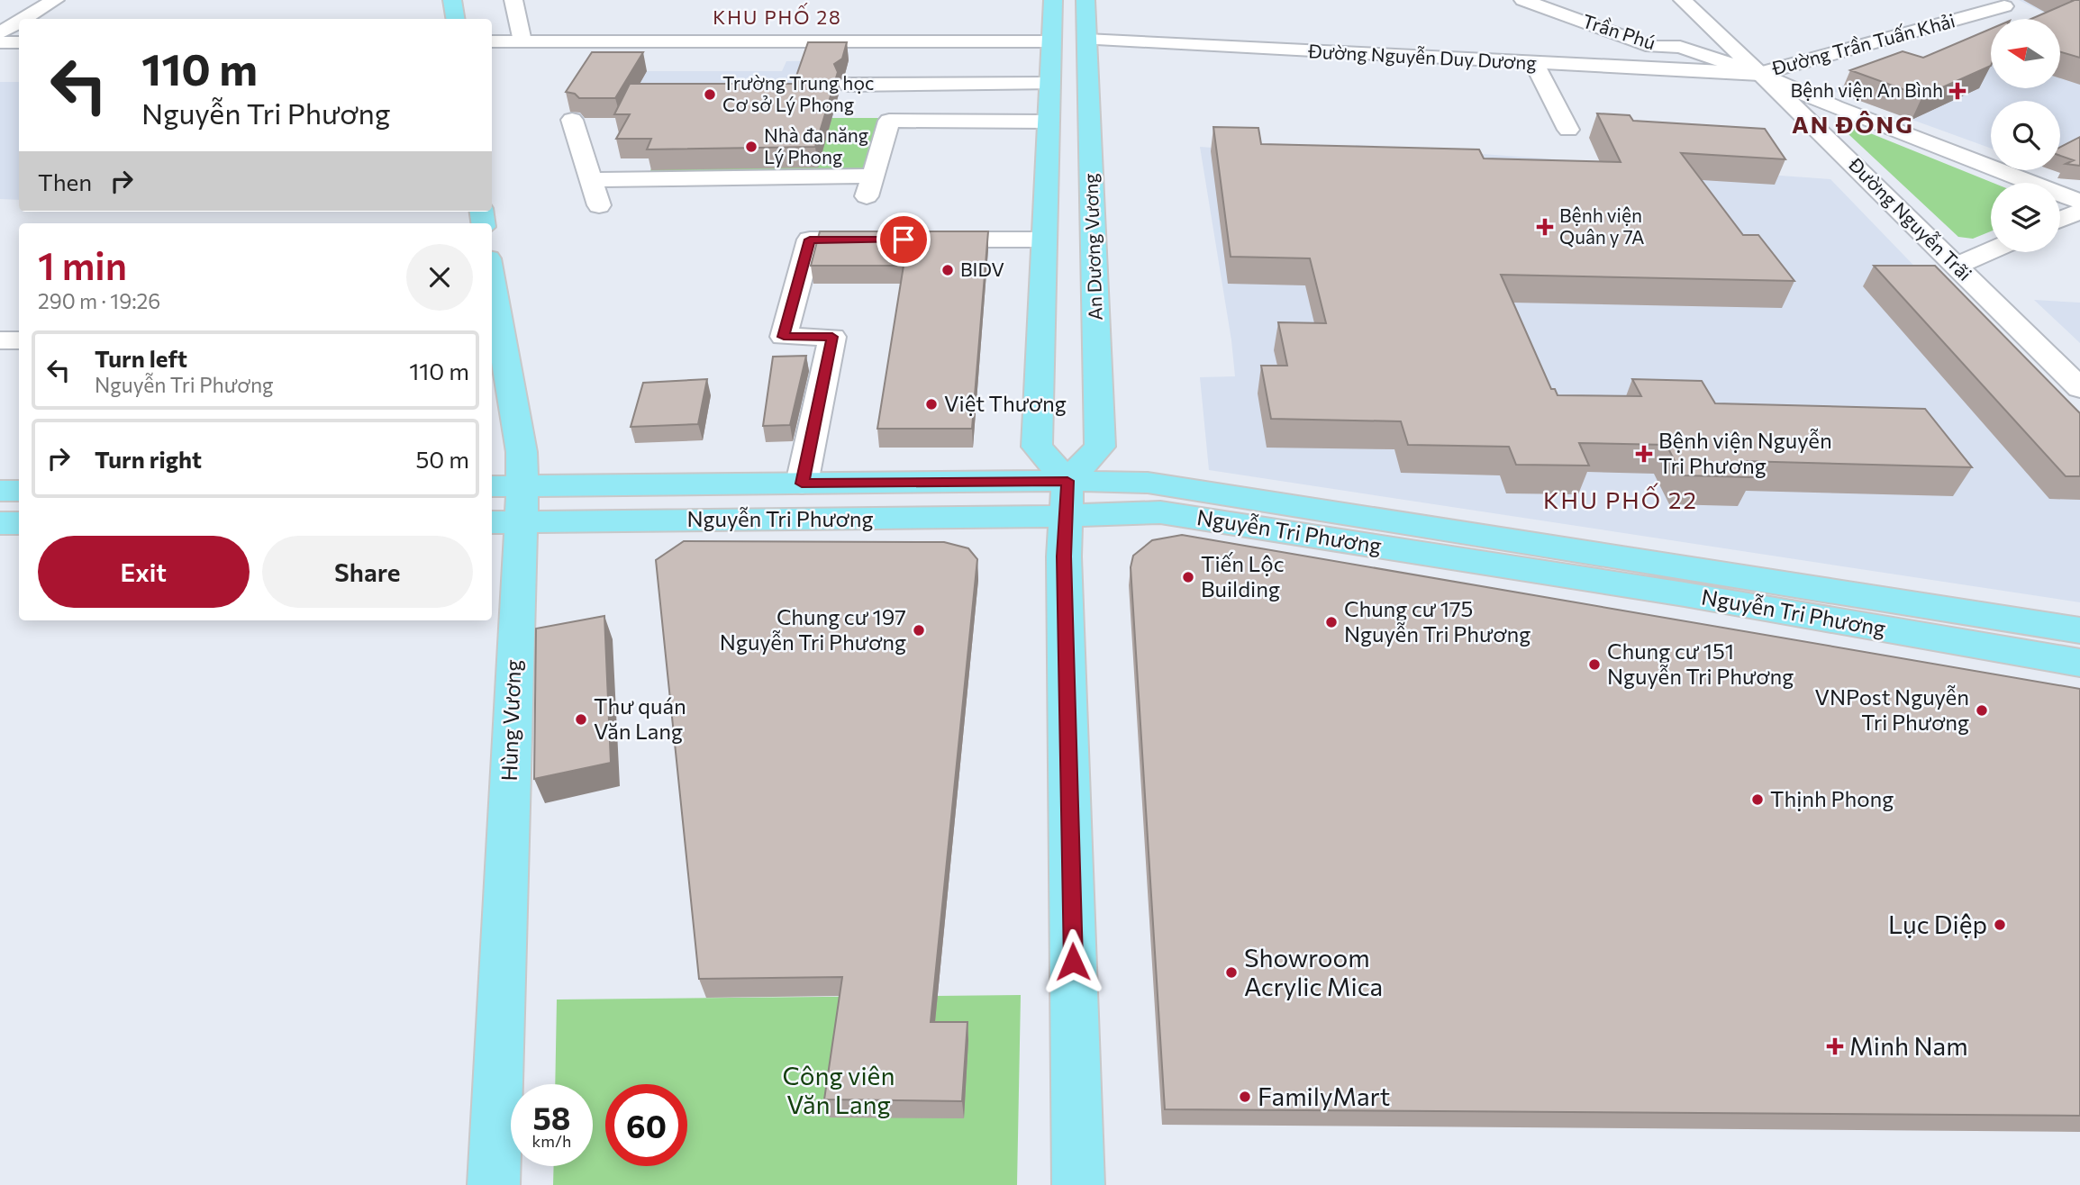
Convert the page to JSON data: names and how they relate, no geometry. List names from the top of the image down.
{
  "streets": {
    "main road": ["An Dương Vương", "Nguyễn Tri Phương", "Hùng Vương"],
    "street": [
      "Trần Phú",
      "Đường Trần Tuấn Khải",
      "Đường Nguyễn Duy Dương",
      "Đường Nguyễn Trãi"
    ]
  },
  "crossings": [
    ["Trần Phú", "Đường Trần Tuấn Khải"],
    ["Trần Phú", "Đường Nguyễn Duy Dương"],
    ["Trần Phú", "Đường Nguyễn Trãi"],
    ["Đường Trần Tuấn Khải", "Đường Nguyễn Duy Dương"],
    ["Đường Trần Tuấn Khải", "Đường Nguyễn Trãi"],
    ["Đường Nguyễn Duy Dương", "Đường Nguyễn Trãi"],
    ["Đường Nguyễn Duy Dương", "An Dương Vương"],
    ["An Dương Vương", "Nguyễn Tri Phương"],
    ["Nguyễn Tri Phương", "Hùng Vương"]
  ],
  "districts": ["KHU PHỐ 28", "AN ĐÔNG", "KHU PHỐ 22"],
  "parks": ["Công viên Văn Lang"],
  "places": {
    "health": [
      "Bệnh viện An Bình",
      "Bệnh viện Quân y 7A",
      "Bệnh viện Nguyễn Tri Phương",
      "Minh Nam"
    ],
    "other": [
      "Trường Trung học Cơ sở Lý Phong",
      "Nhà đa năng Lý Phong",
      "BIDV",
      "Việt Thương",
      "Tiến Lộc Building",
      "Chung cư 175 Nguyễn Tri Phương",
      "Chung cư 197 Nguyễn Tri Phương",
      "Chung cư 151 Nguyễn Tri Phương",
      "VNPost Nguyễn Tri Phương",
      "Thư quán Văn Lang",
      "Thịnh Phong",
      "Lục Diệp",
      "Showroom Acrylic Mica",
      "FamilyMart"
    ]
  },
  "north": "left",
  "page": {
    "turn": ["110 m", "Nguyễn Tri Phương"],
    "then": "Then",
    "heading": ["1 min", "290 m · 19:26"],
    "list": [
      {
        "name": "Turn left",
        "note": "Nguyễn Tri Phương",
        "value": "110 m"
      },
      {
        "name": "Turn right",
        "value": "50 m"
      }
    ],
    "buttons": ["Exit", "Share"],
    "speed": "58 km/h",
    "limit": "60"
  }
}
